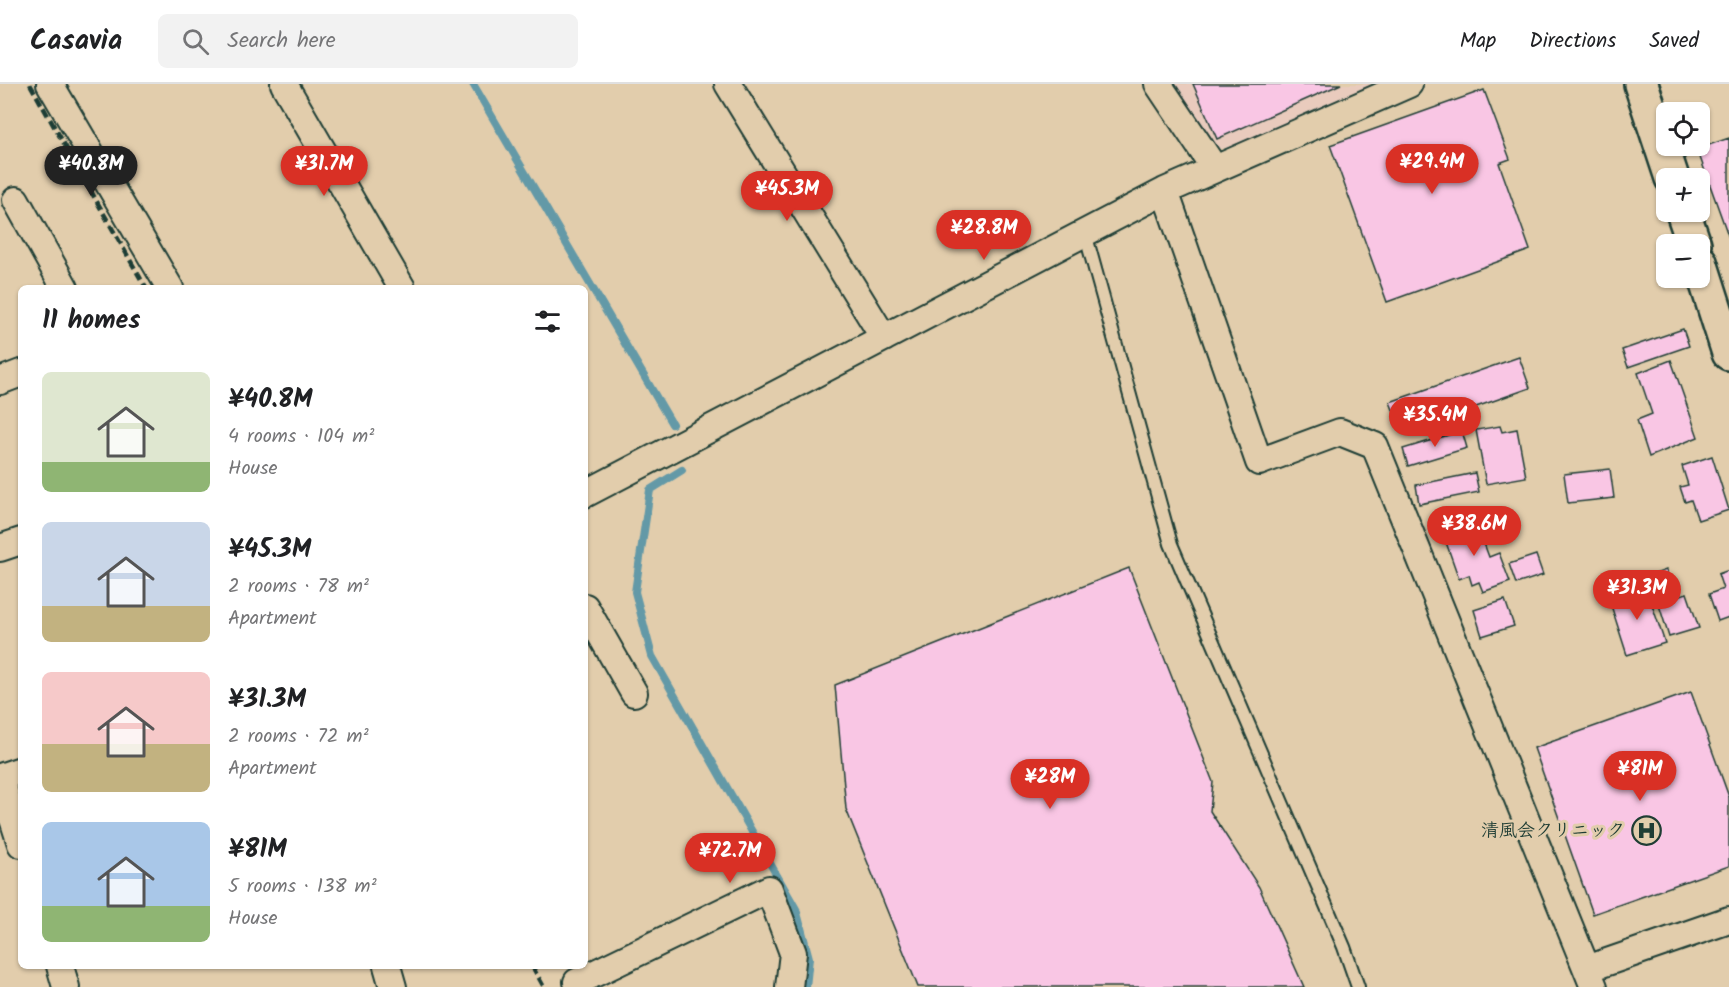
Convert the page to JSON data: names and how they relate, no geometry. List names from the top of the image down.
{
  "places": {
    "hospital": ["清風会クリニック"]
  },
  "page": {
    "header": "Casavia",
    "search": "Search here",
    "nav": ["Map", "Directions", "Saved"],
    "map_buttons": ["+", "−"],
    "price": [
      "¥29.4M",
      "¥40.8M",
      "¥31.7M",
      "¥45.3M",
      "¥28.8M",
      "¥35.4M",
      "¥38.6M",
      "¥31.3M",
      "¥81M",
      "¥28M",
      "¥72.7M"
    ],
    "heading": "11 homes",
    "list": [
      {
        "name": "¥40.8M",
        "note": "4 rooms · 104 m² · House"
      },
      {
        "name": "¥45.3M",
        "note": "2 rooms · 78 m² · Apartment"
      },
      {
        "name": "¥31.3M",
        "note": "2 rooms · 72 m² · Apartment"
      },
      {
        "name": "¥81M",
        "note": "5 rooms · 138 m² · House"
      }
    ]
  }
}
